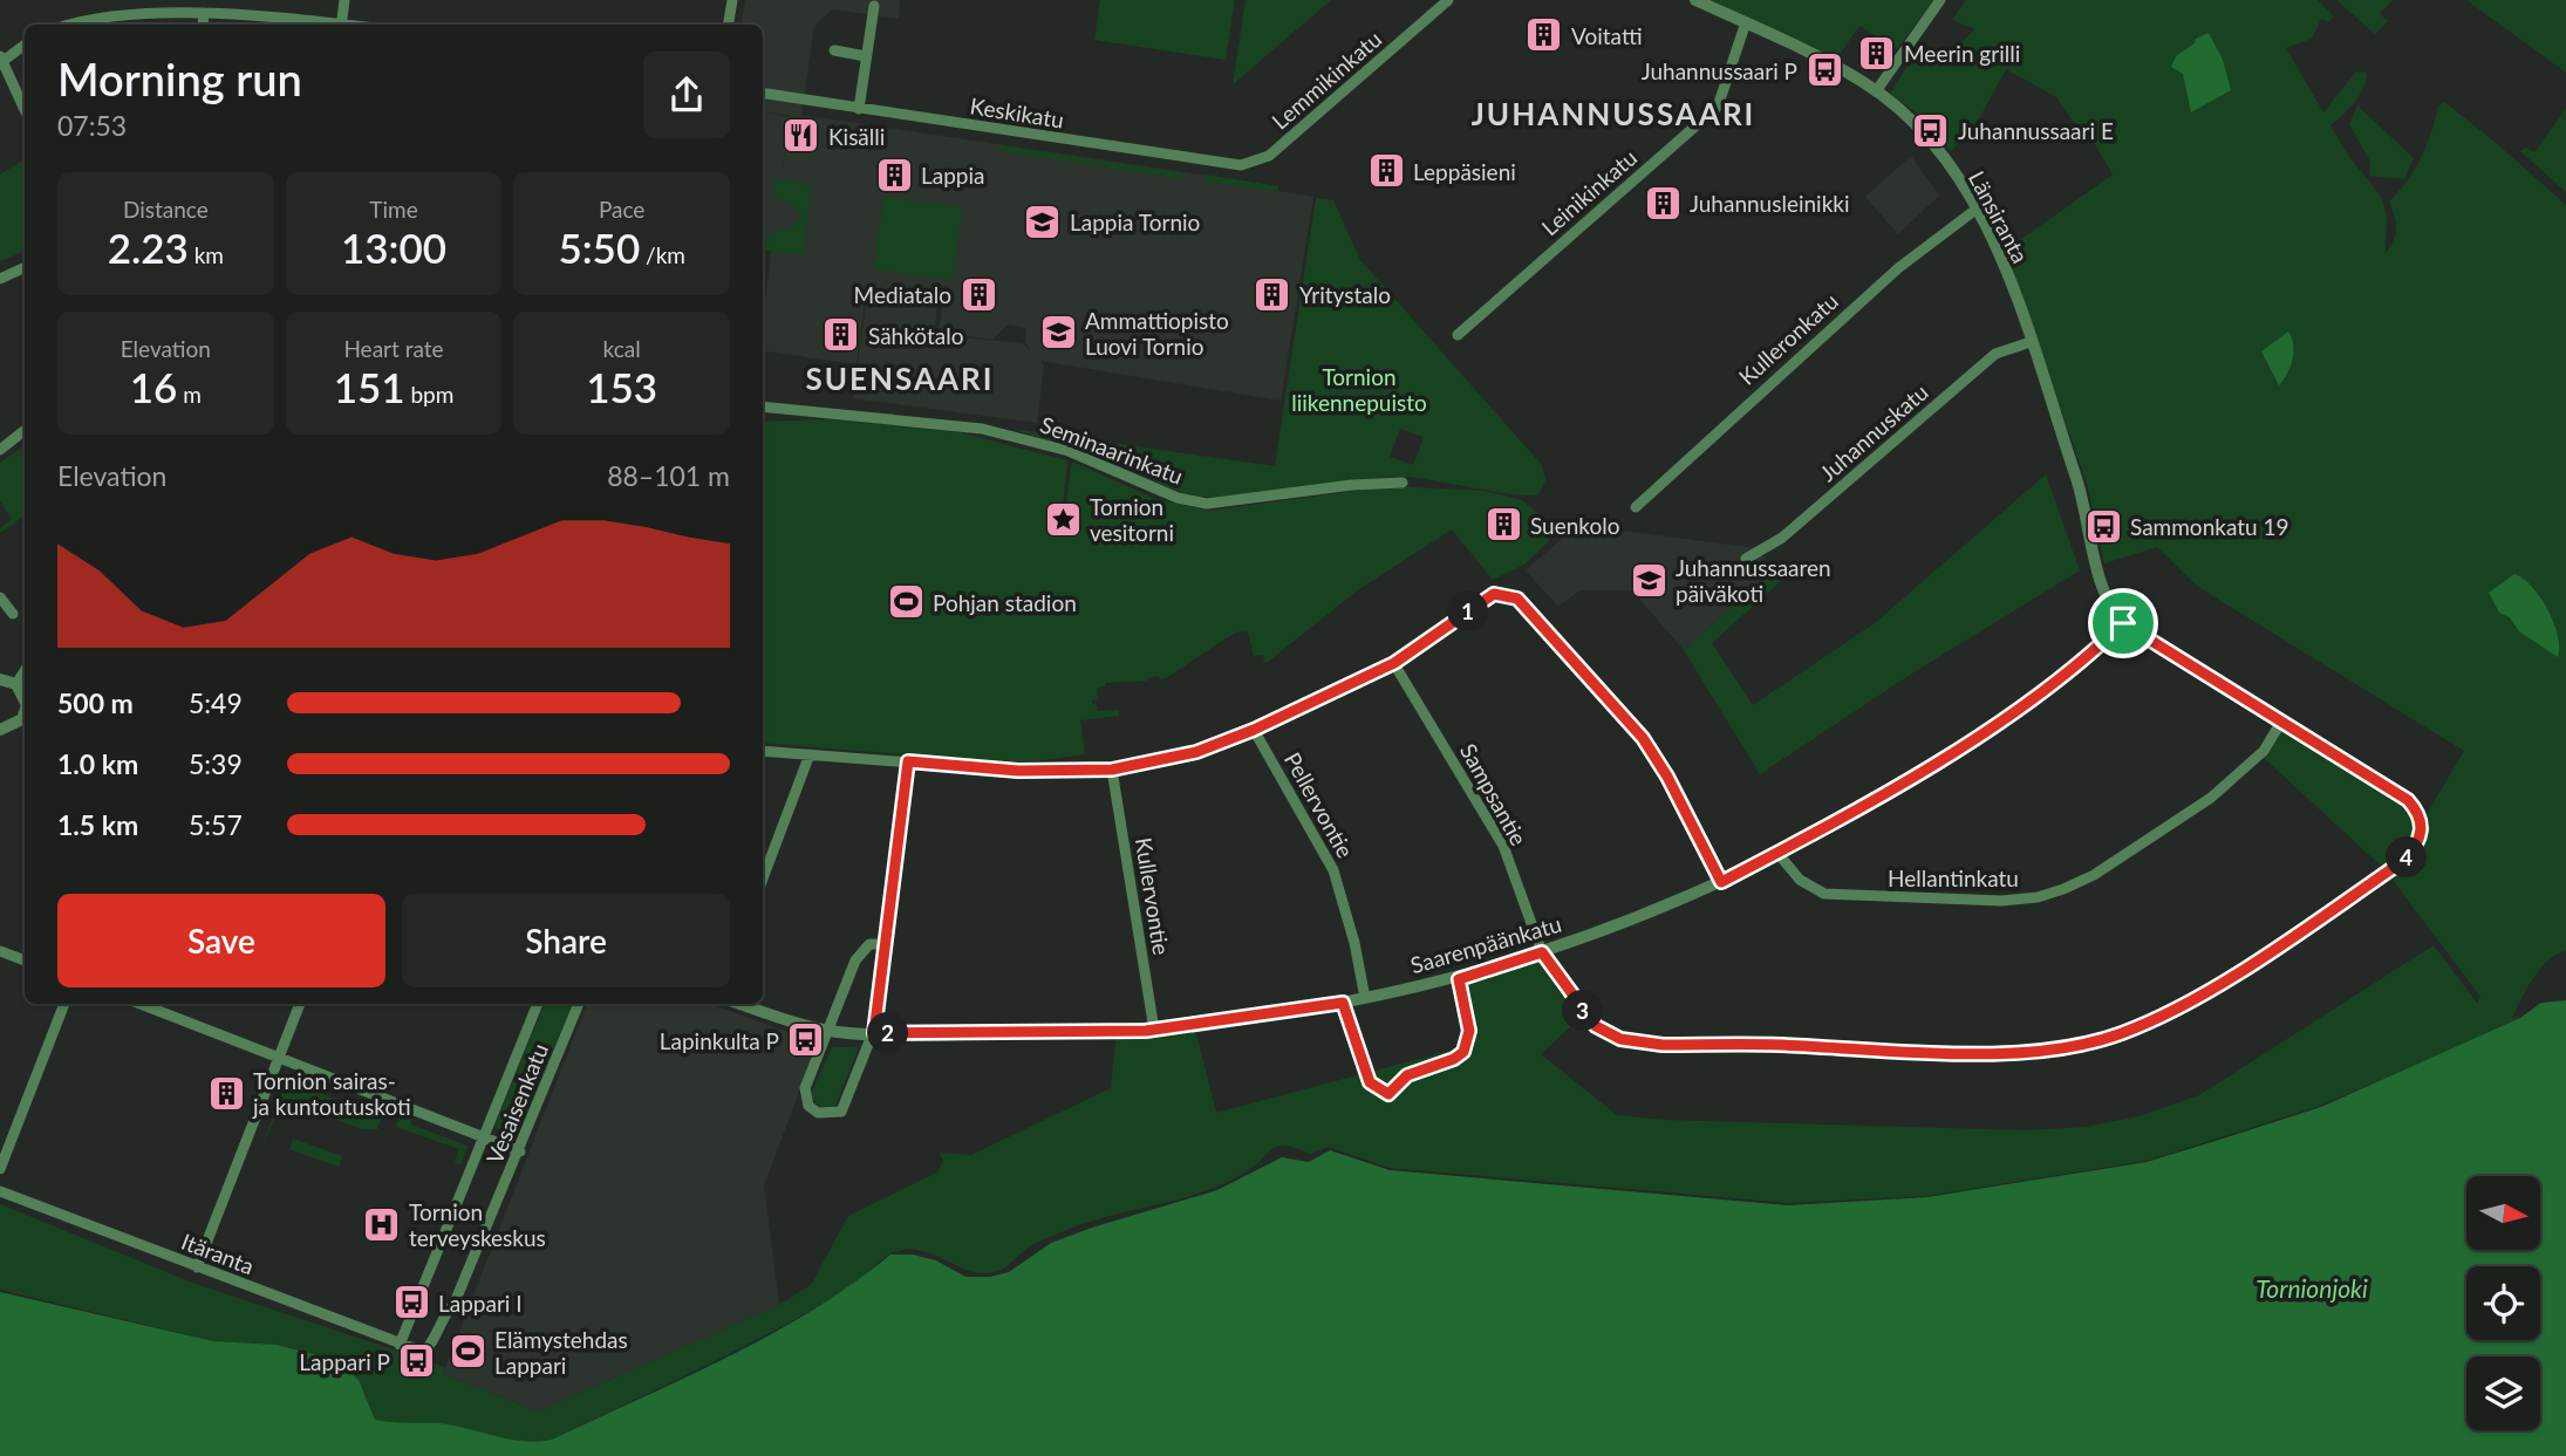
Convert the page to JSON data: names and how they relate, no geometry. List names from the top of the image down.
{
  "streets": {
    "street": [
      "Lemmikinkatu",
      "Keskikatu",
      "Leinikinkatu",
      "Länsiranta",
      "Kulleronkatu",
      "Juhannuskatu",
      "Seminaarinkatu",
      "Sampsantie",
      "Pellervontie",
      "Hellantinkatu",
      "Kullervontie",
      "Saarenpäänkatu",
      "Vesaisenkatu",
      "Itäranta"
    ]
  },
  "crossings": [
    ["Lemmikinkatu", "Keskikatu"],
    ["Leinikinkatu", "Länsiranta"],
    ["Länsiranta", "Kulleronkatu"],
    ["Länsiranta", "Juhannuskatu"],
    ["Länsiranta", "Saarenpäänkatu"],
    ["Sampsantie", "Hellantinkatu"],
    ["Sampsantie", "Saarenpäänkatu"],
    ["Pellervontie", "Saarenpäänkatu"],
    ["Hellantinkatu", "Saarenpäänkatu"],
    ["Kullervontie", "Saarenpäänkatu"],
    ["Vesaisenkatu", "Itäranta"]
  ],
  "districts": ["JUHANNUSSAARI", "SUENSAARI"],
  "water": ["Tornionjoki"],
  "parks": ["Tornion liikennepuisto"],
  "places": {
    "building": [
      "Voitatti",
      "Meerin grilli",
      "Leppäsieni",
      "Lappia",
      "Juhannusleinikki",
      "Mediatalo",
      "Yritystalo",
      "Sähkötalo",
      "Suenkolo",
      "Tornion sairas- ja kuntoutuskoti"
    ],
    "bus stop": [
      "Juhannussaari P",
      "Juhannussaari E",
      "Sammonkatu 19",
      "Lapinkulta P",
      "Lappari I",
      "Lappari P"
    ],
    "restaurant": ["Kisälli"],
    "school or university": ["Lappia Tornio", "Ammattiopisto Luovi Tornio", "Juhannussaaren päiväkoti"],
    "place": ["Tornion vesitorni"],
    "sports": ["Pohjan stadion", "Elämystehdas Lappari"],
    "hospital": ["Tornion terveyskeskus"]
  },
  "north": "right",
  "page": {
    "heading": ["Morning run", "07:53"],
    "stats": [
      ["Distance", "2.23 km"],
      ["Time", "13:00"],
      ["Pace", "5:50 /km"],
      ["Elevation", "16 m"],
      ["Heart rate", "151 bpm"],
      ["kcal", "153"]
    ],
    "chart": ["Elevation", "88–101 m"],
    "pins": [
      "1",
      "4",
      "3",
      "2"
    ],
    "list": [
      {
        "name": "500 m",
        "note": "5:49"
      },
      {
        "name": "1.0 km",
        "note": "5:39"
      },
      {
        "name": "1.5 km",
        "note": "5:57"
      }
    ],
    "buttons": ["Save", "Share"]
  }
}
